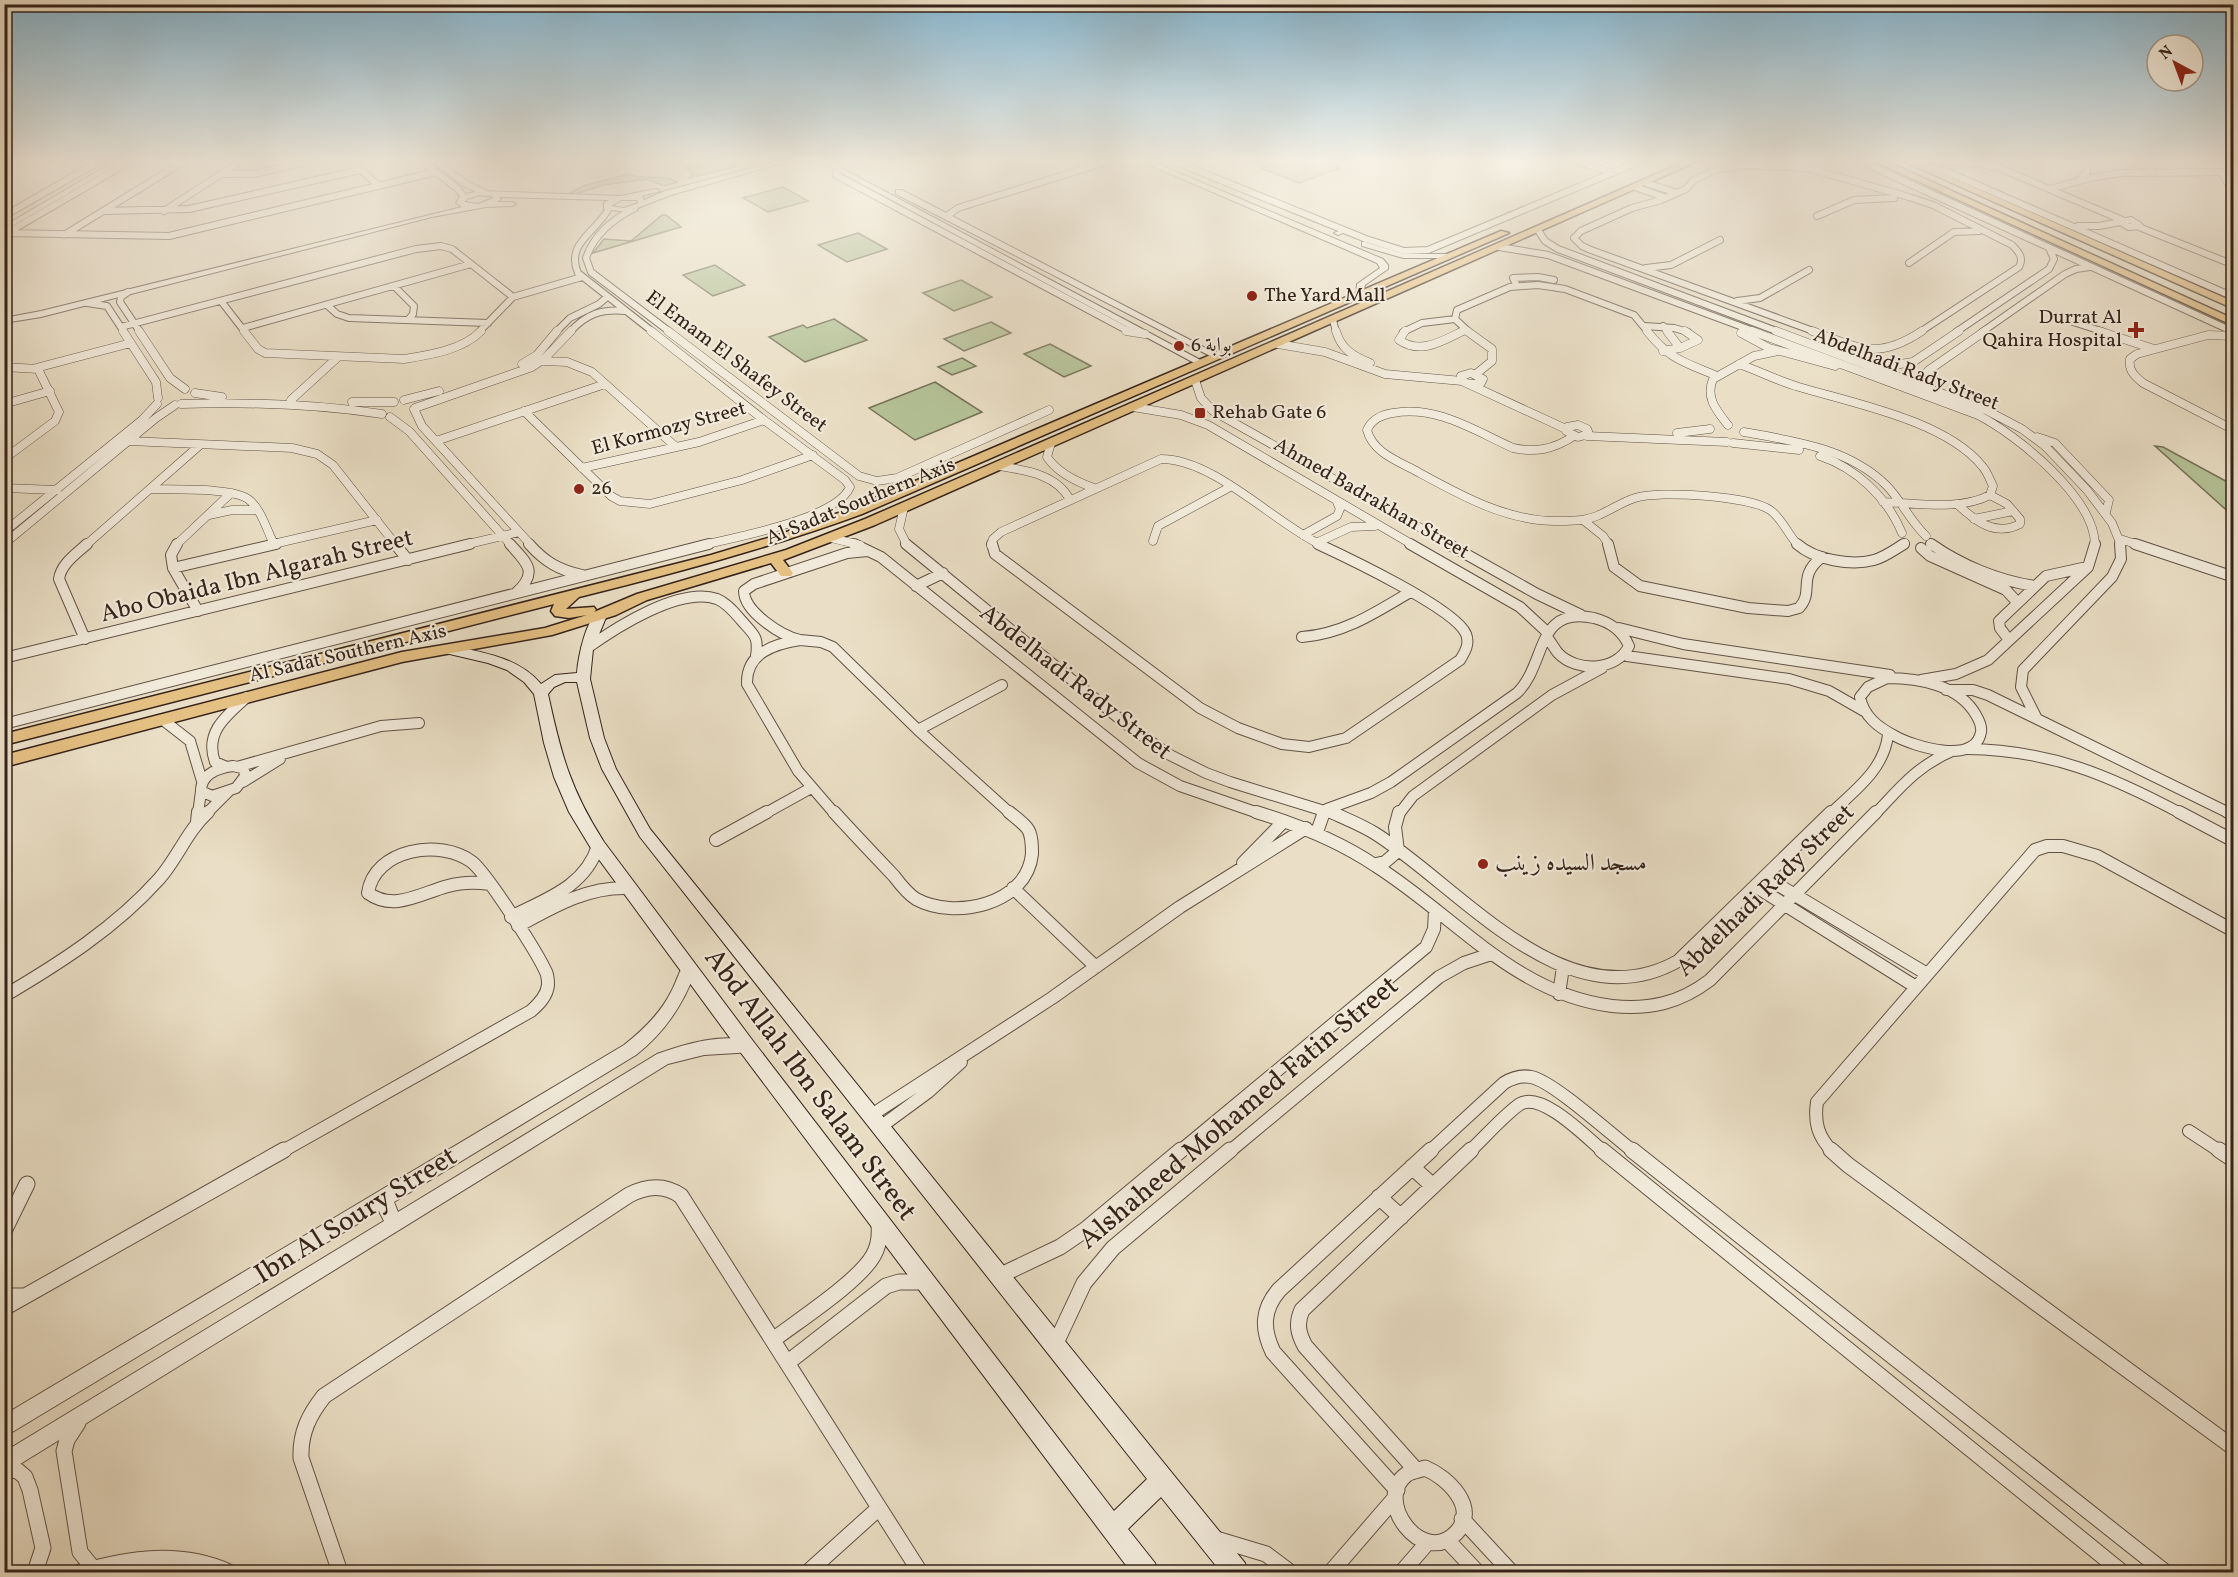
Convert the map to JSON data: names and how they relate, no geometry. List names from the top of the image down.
{
  "streets": {
    "main road": ["Al Sadat Southern Axis", "Abd Allah Ibn Salam Street"],
    "street": [
      "El Emam El Shafey Street",
      "Abdelhadi Rady Street",
      "El Kormozy Street",
      "Ahmed Badrakhan Street",
      "Abo Obaida Ibn Algarah Street",
      "Alshaheed Mohamed Fatin Street",
      "Ibn Al Soury Street"
    ]
  },
  "crossings": [
    ["El Emam El Shafey Street", "El Kormozy Street"],
    ["Abdelhadi Rady Street", "Al Sadat Southern Axis"],
    ["Abdelhadi Rady Street", "Alshaheed Mohamed Fatin Street"],
    ["Ahmed Badrakhan Street", "Al Sadat Southern Axis"],
    ["Al Sadat Southern Axis", "Abd Allah Ibn Salam Street"],
    ["Abd Allah Ibn Salam Street", "Alshaheed Mohamed Fatin Street"],
    ["Abd Allah Ibn Salam Street", "Ibn Al Soury Street"]
  ],
  "places": {
    "other": [
      "The Yard Mall",
      "بوابة 6",
      "26",
      "مسجد السيده زينب"
    ],
    "health": ["Durrat Al Qahira Hospital"],
    "transit": ["Rehab Gate 6"]
  },
  "north": "top left"
}
